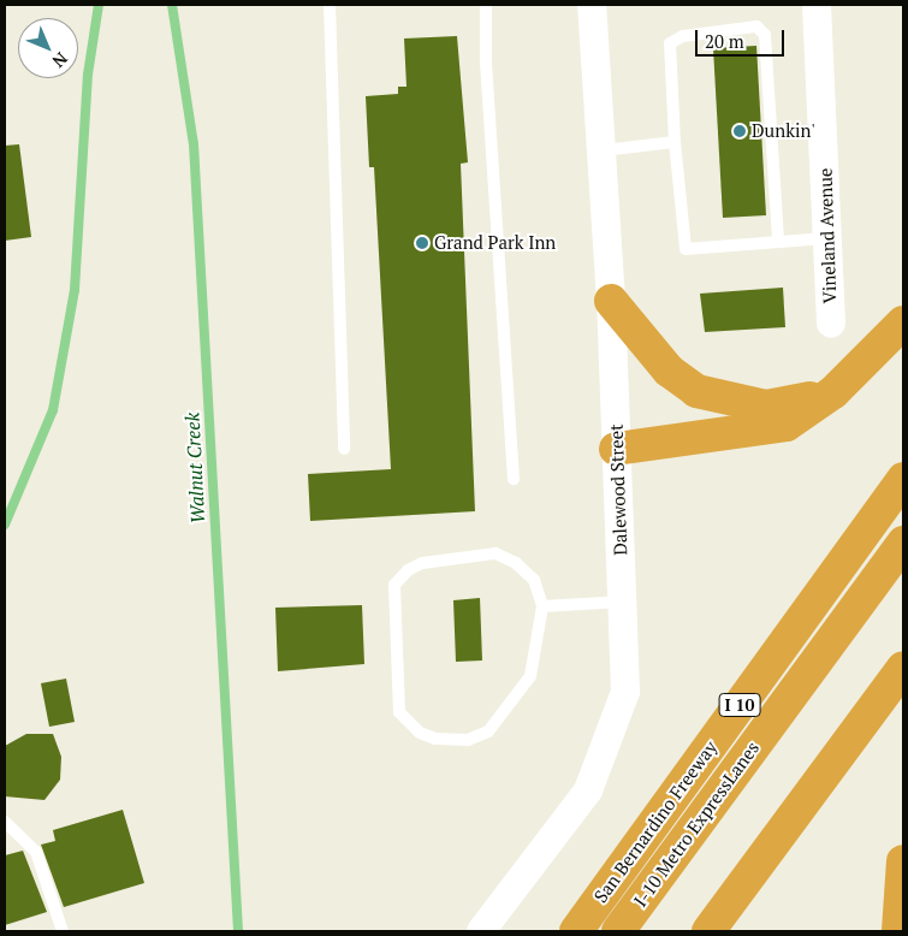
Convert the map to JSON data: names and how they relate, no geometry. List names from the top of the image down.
{
  "streets": {
    "highway": ["I 10", "San Bernardino Freeway", "I-10 Metro ExpressLanes"],
    "street": ["Vineland Avenue", "Dalewood Street"]
  },
  "water": ["Walnut Creek"],
  "places": ["Dunkin'", "Grand Park Inn"],
  "scale_bar": "20 m",
  "north": "bottom right"
}
